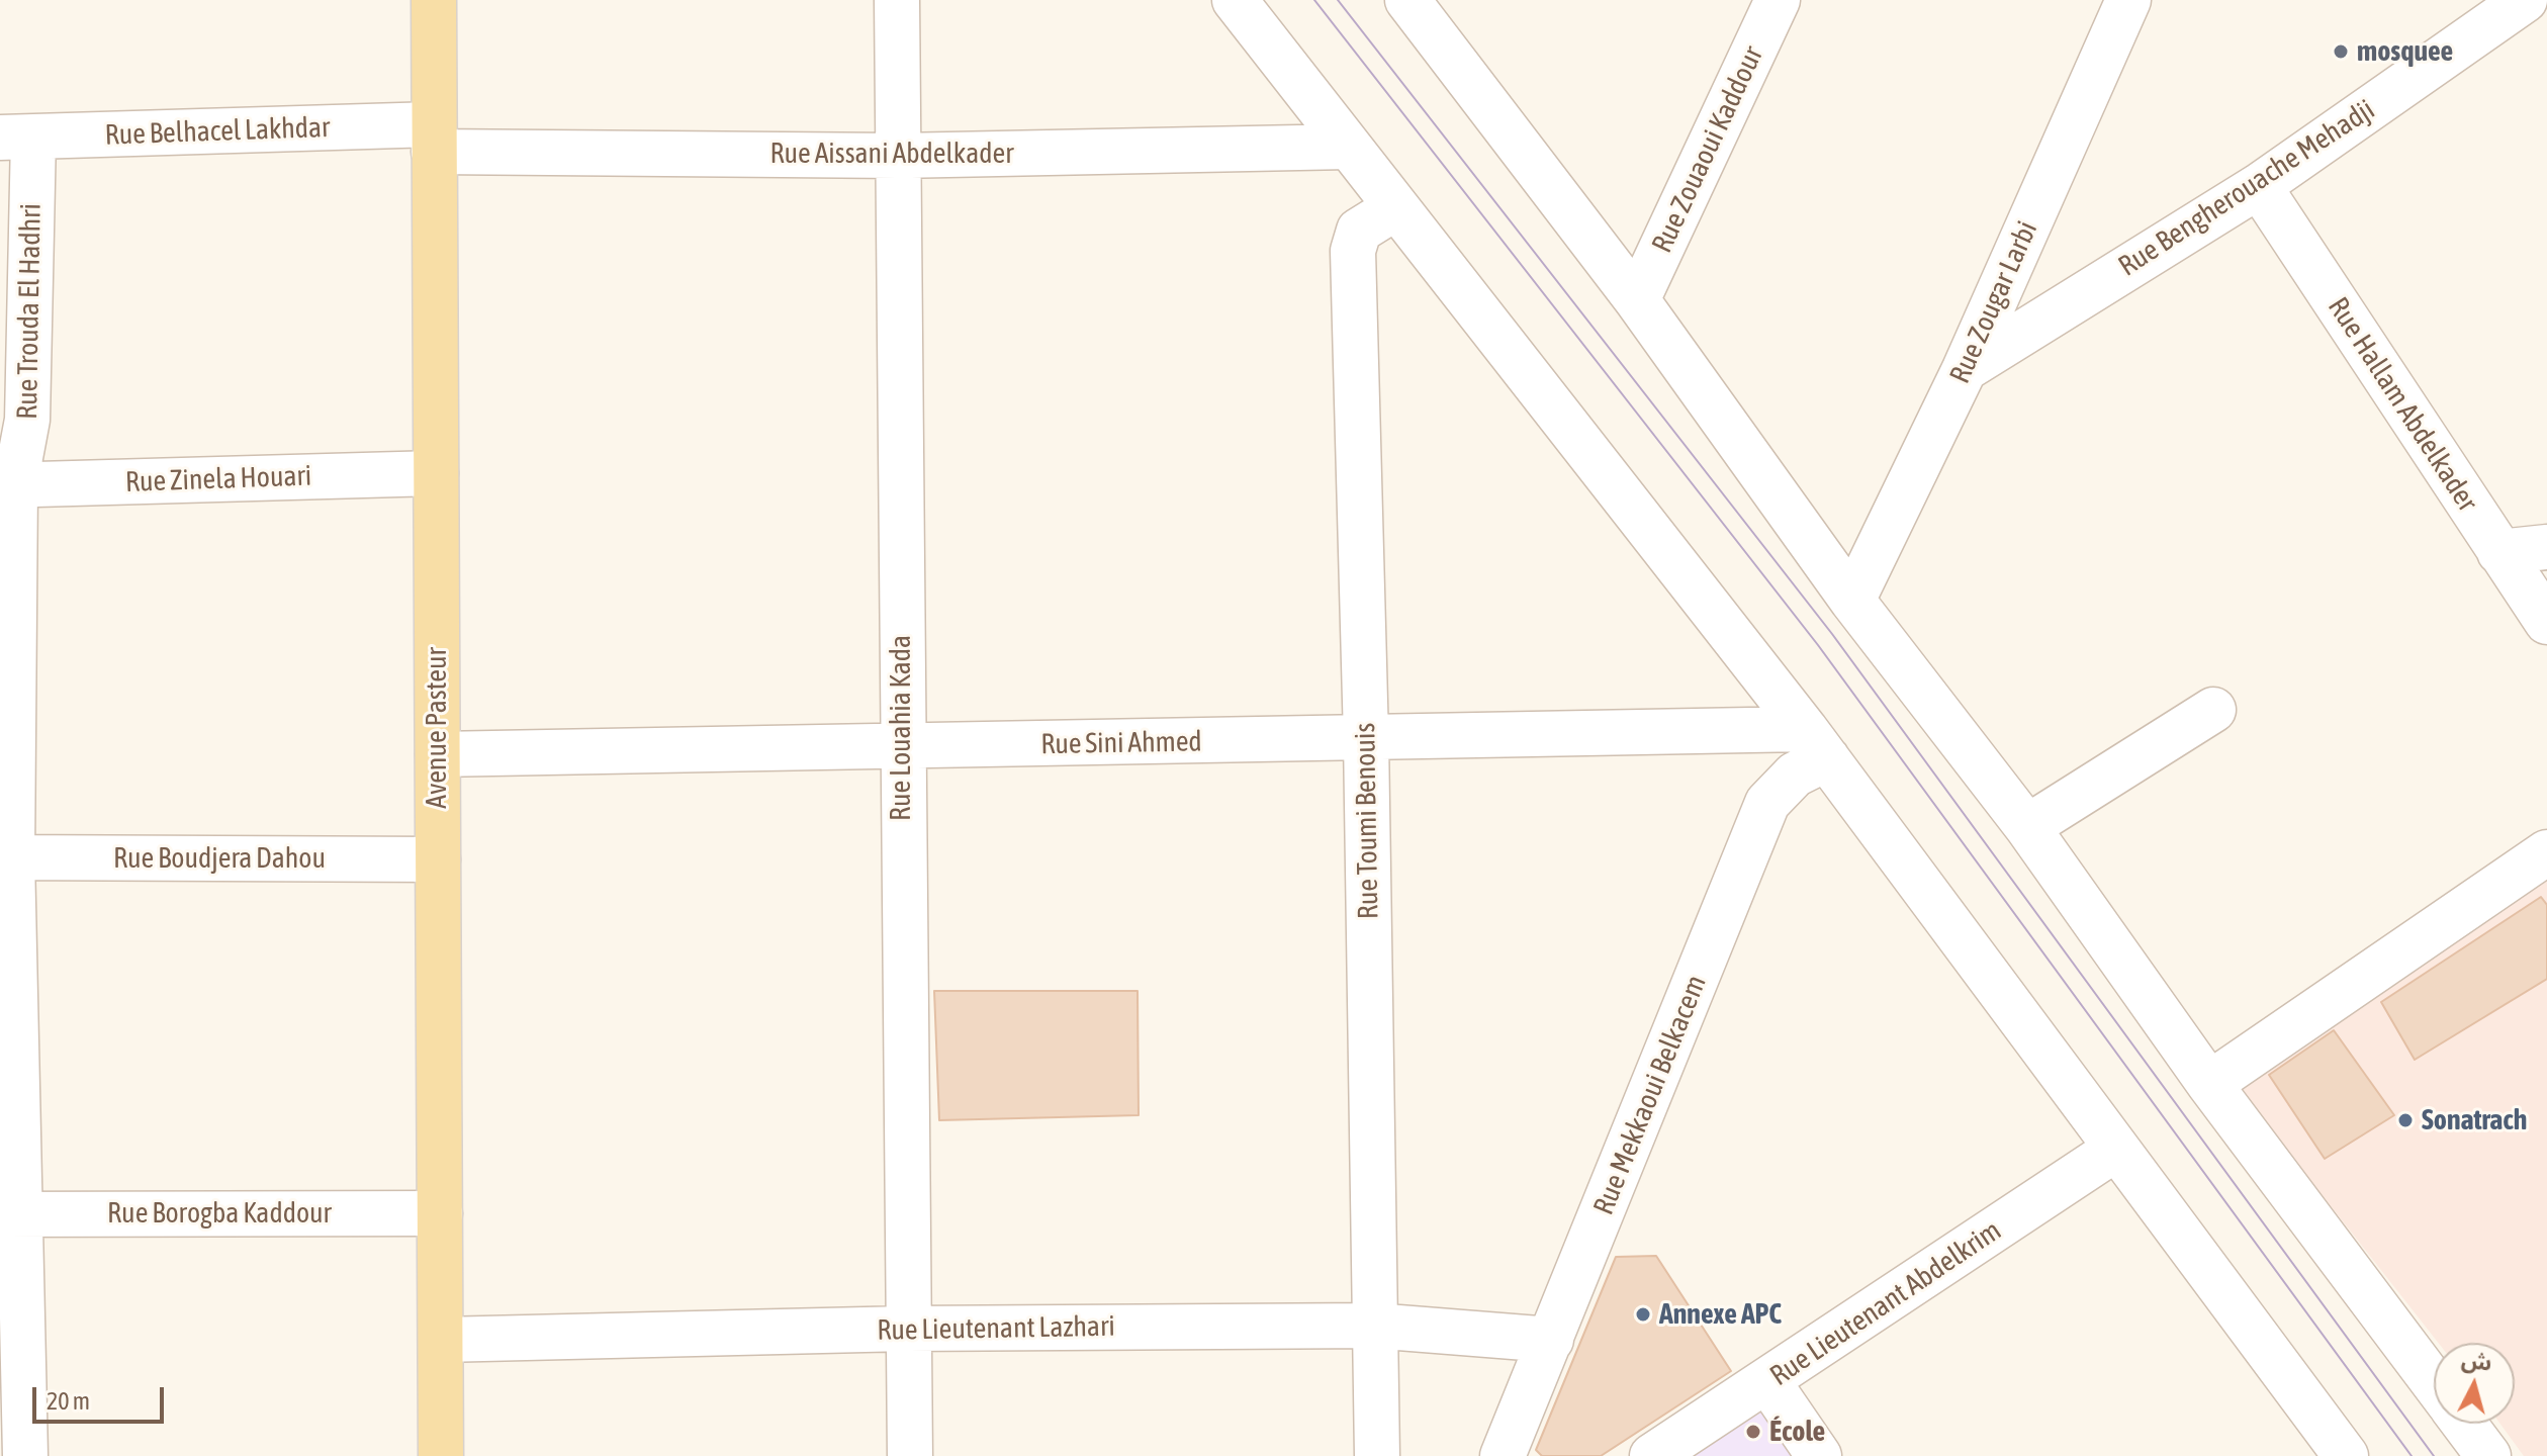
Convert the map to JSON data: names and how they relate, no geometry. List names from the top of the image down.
{
  "streets": {
    "main road": ["Avenue Pasteur"],
    "street": [
      "Rue Belhacel Lakhdar",
      "Rue Zouaoui Kaddour",
      "Rue Aissani Abdelkader",
      "Rue Bengherouache Mehadji",
      "Rue Zougar Larbi",
      "Rue Trouda El Hadhri",
      "Rue Hallam Abdelkader",
      "Rue Zinela Houari",
      "Rue Louahia Kada",
      "Rue Sini Ahmed",
      "Rue Toumi Benouis",
      "Rue Boudjera Dahou",
      "Rue Mekkaoui Belkacem",
      "Rue Borogba Kaddour",
      "Rue Lieutenant Abdelkrim",
      "Rue Lieutenant Lazhari"
    ]
  },
  "crossings": [
    ["Rue Belhacel Lakhdar", "Rue Aissani Abdelkader"],
    ["Rue Belhacel Lakhdar", "Rue Trouda El Hadhri"],
    ["Rue Belhacel Lakhdar", "Avenue Pasteur"],
    ["Rue Aissani Abdelkader", "Avenue Pasteur"],
    ["Rue Aissani Abdelkader", "Rue Louahia Kada"],
    ["Rue Bengherouache Mehadji", "Rue Zougar Larbi"],
    ["Rue Bengherouache Mehadji", "Rue Hallam Abdelkader"],
    ["Rue Trouda El Hadhri", "Rue Zinela Houari"],
    ["Rue Trouda El Hadhri", "Rue Boudjera Dahou"],
    ["Rue Trouda El Hadhri", "Rue Borogba Kaddour"],
    ["Rue Zinela Houari", "Avenue Pasteur"],
    ["Avenue Pasteur", "Rue Sini Ahmed"],
    ["Avenue Pasteur", "Rue Boudjera Dahou"],
    ["Avenue Pasteur", "Rue Borogba Kaddour"],
    ["Avenue Pasteur", "Rue Lieutenant Lazhari"],
    ["Rue Louahia Kada", "Rue Sini Ahmed"],
    ["Rue Louahia Kada", "Rue Lieutenant Lazhari"],
    ["Rue Sini Ahmed", "Rue Toumi Benouis"],
    ["Rue Sini Ahmed", "Rue Mekkaoui Belkacem"],
    ["Rue Toumi Benouis", "Rue Lieutenant Lazhari"],
    ["Rue Mekkaoui Belkacem", "Rue Lieutenant Lazhari"]
  ],
  "places": [
    "mosquee",
    "Sonatrach",
    "Annexe APC",
    "École"
  ],
  "scale_bar": "20 m",
  "north": "top"
}
